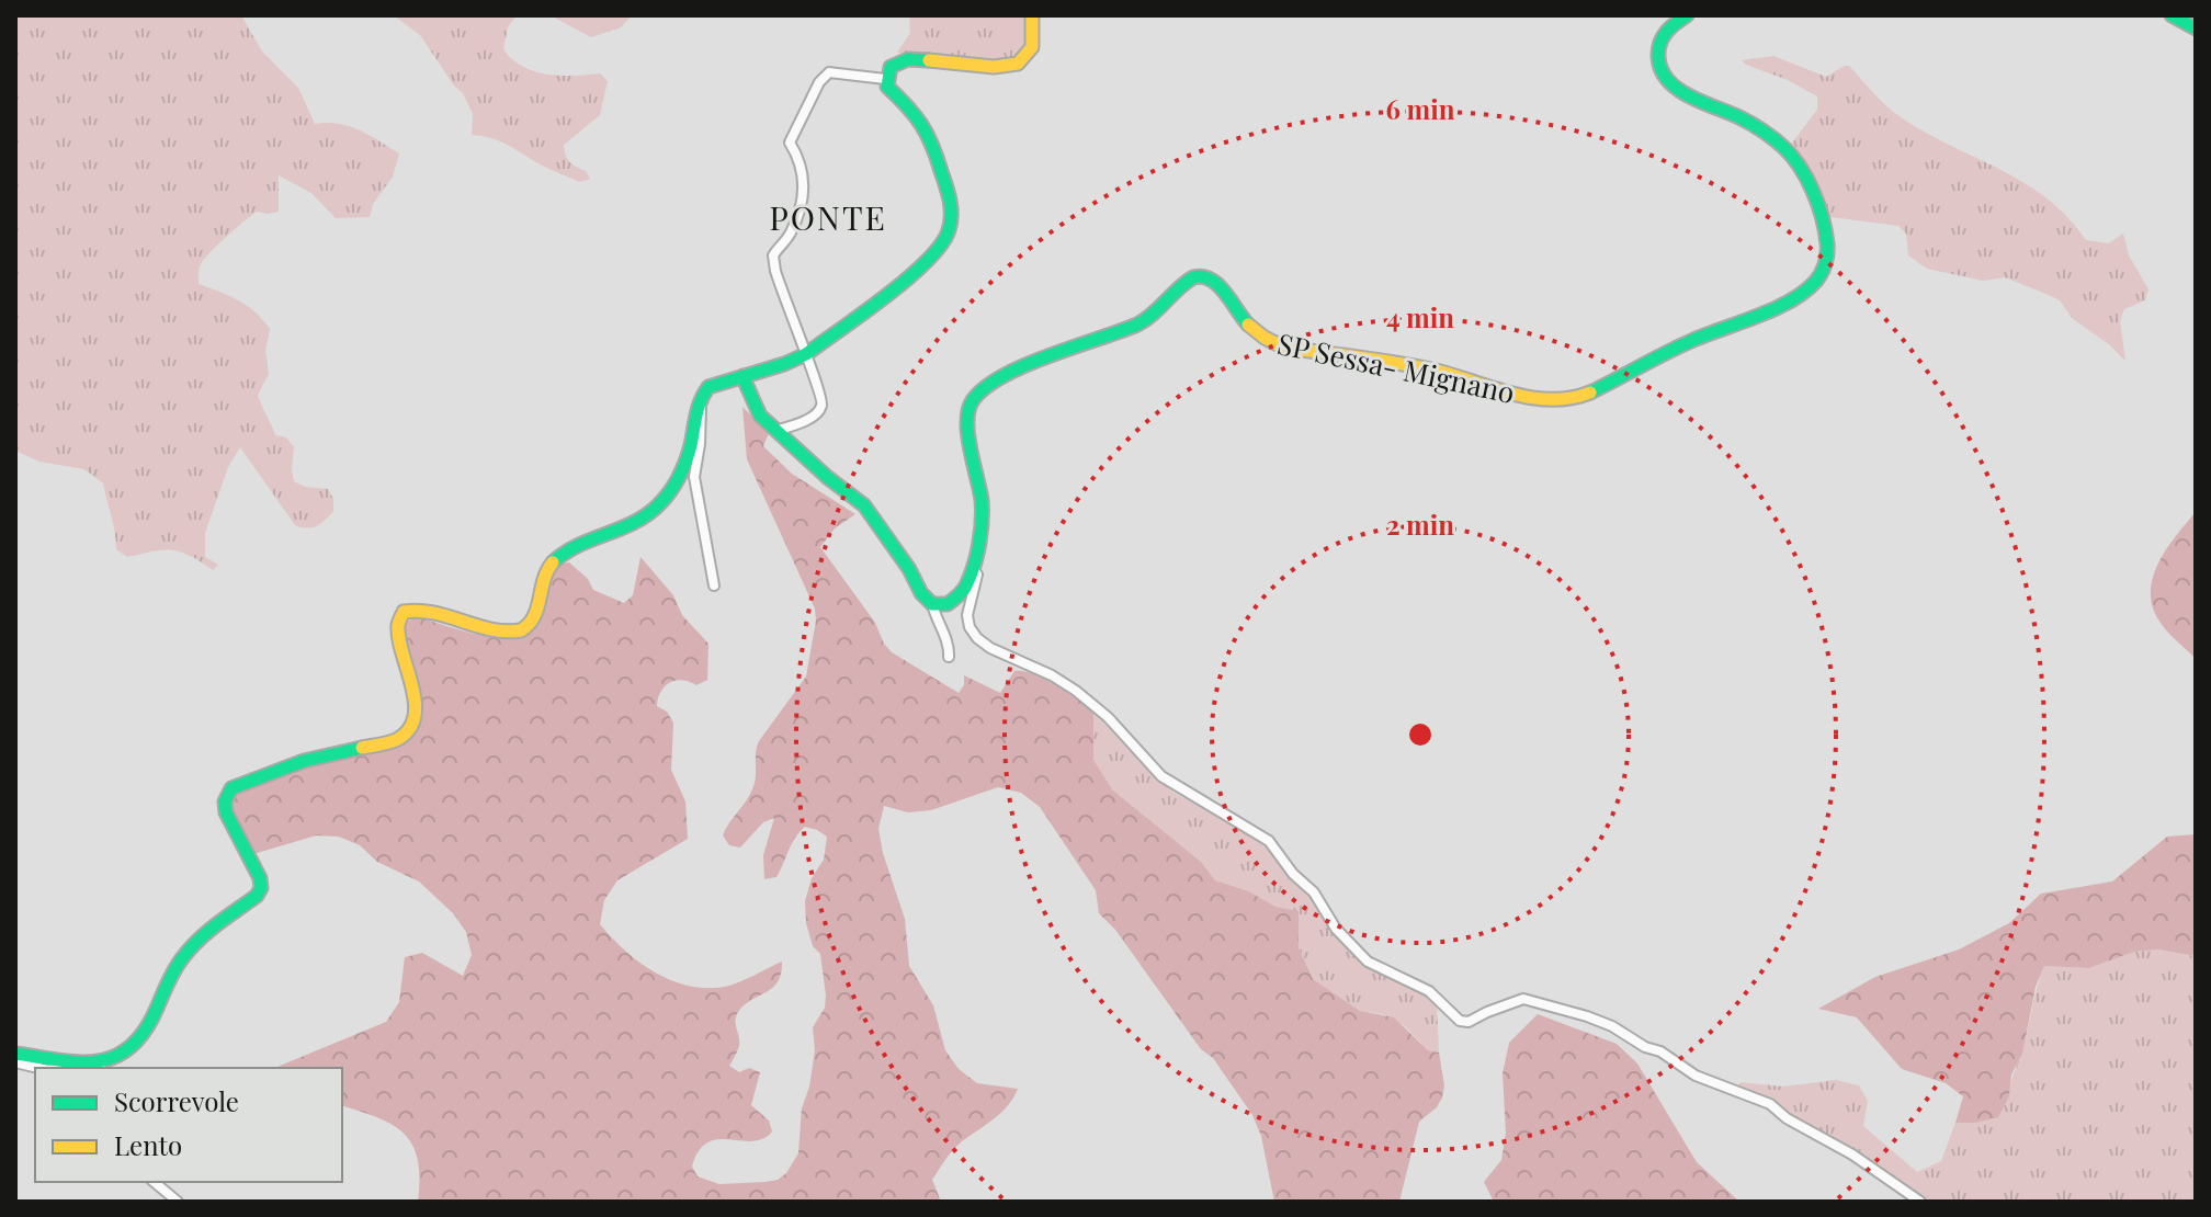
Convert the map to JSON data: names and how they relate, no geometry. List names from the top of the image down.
{
  "streets": {
    "street": ["SP Sessa- Mignano"]
  },
  "districts": ["PONTE"],
  "legend": ["Scorrevole", "Lento"],
  "rings": ["6 min", "4 min", "2 min"]
}
